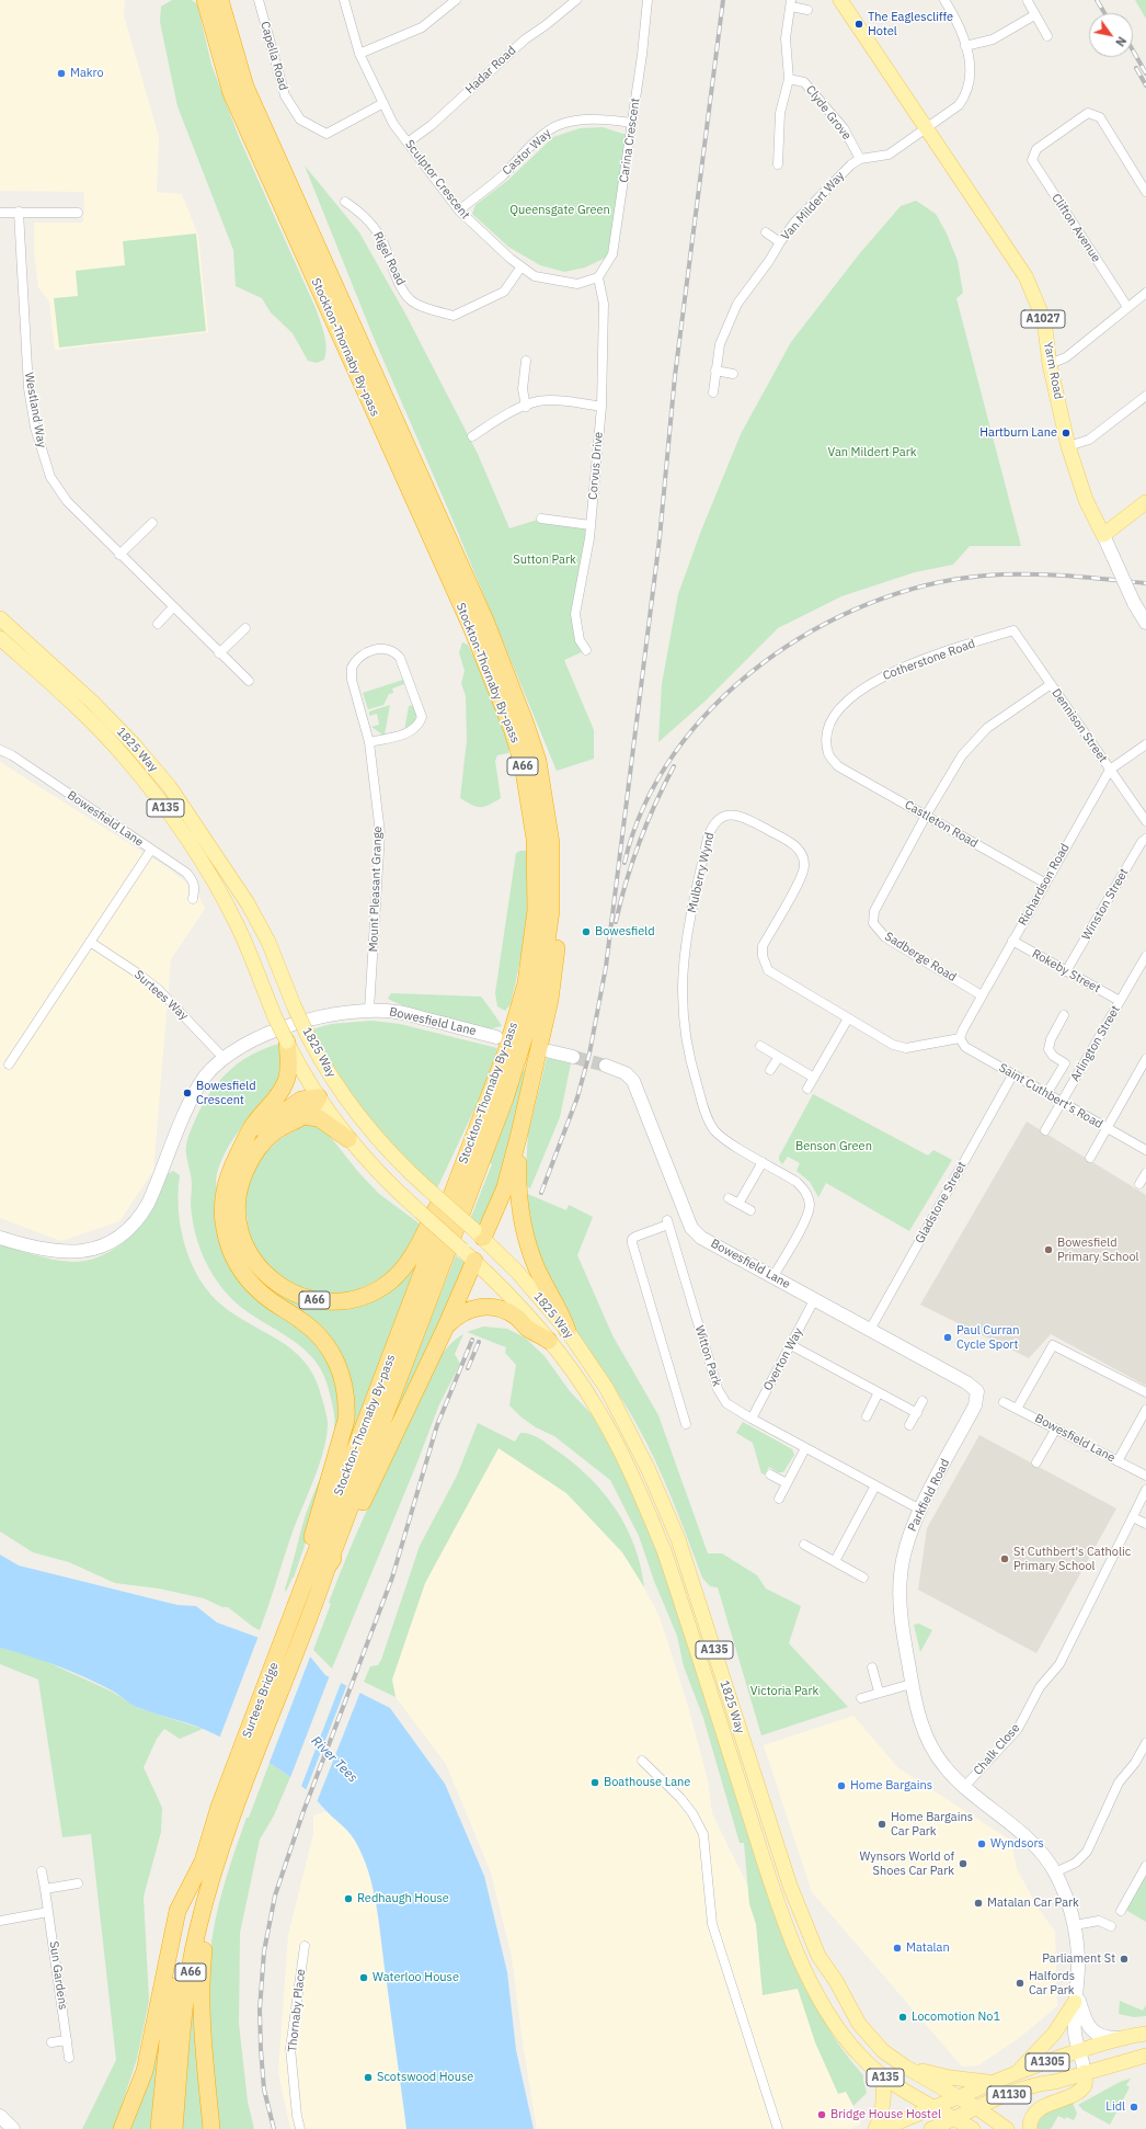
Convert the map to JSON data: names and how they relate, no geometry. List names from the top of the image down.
{
  "streets": {
    "highway": [
      "Stockton-Thornaby By-pass",
      "A66",
      "A135",
      "Surtees Bridge"
    ],
    "main road": [
      "A1027",
      "Yarm Road",
      "1825 Way",
      "A1305",
      "A1130"
    ],
    "street": [
      "Capella Road",
      "Hadar Road",
      "Clyde Grove",
      "Carina Crescent",
      "Castor Way",
      "Sculptor Crescent",
      "Van Mildert Way",
      "Clifton Avenue",
      "Rigel Road",
      "Westland Way",
      "Corvus Drive",
      "Cotherstone Road",
      "Dennison Street",
      "Bowesfield Lane",
      "Castleton Road",
      "Mulberry Wynd",
      "Richardson Road",
      "Mount Pleasant Grange",
      "Winston Street",
      "Sadberge Road",
      "Rokeby Street",
      "Surtees Way",
      "Arlington Street",
      "Saint Cuthbert's Road",
      "Gladstone Street",
      "Witton Park",
      "Overton Way",
      "Parkfield Road",
      "Chalk Close",
      "Sun Gardens",
      "Thornaby Place"
    ]
  },
  "crossings": [
    ["Capella Road", "Sculptor Crescent"],
    ["Hadar Road", "Sculptor Crescent"],
    ["Clyde Grove", "Van Mildert Way"],
    ["Carina Crescent", "Castor Way"],
    ["Carina Crescent", "Sculptor Crescent"],
    ["Carina Crescent", "Corvus Drive"],
    ["Castor Way", "Sculptor Crescent"],
    ["Sculptor Crescent", "Rigel Road"],
    ["Sculptor Crescent", "Corvus Drive"],
    ["Stockton-Thornaby By-pass", "A66"],
    ["Stockton-Thornaby By-pass", "Surtees Bridge"],
    ["Cotherstone Road", "Dennison Street"],
    ["Cotherstone Road", "Castleton Road"],
    ["Dennison Street", "Richardson Road"],
    ["Dennison Street", "Sadberge Road"],
    ["1825 Way", "A66"],
    ["1825 Way", "A135"],
    ["1825 Way", "A1305"],
    ["1825 Way", "A1130"],
    ["A66", "A135"],
    ["A66", "Surtees Bridge"],
    ["Bowesfield Lane", "Mulberry Wynd"],
    ["Bowesfield Lane", "Mount Pleasant Grange"],
    ["Bowesfield Lane", "Gladstone Street"],
    ["Bowesfield Lane", "Overton Way"],
    ["Bowesfield Lane", "Parkfield Road"],
    ["Castleton Road", "Richardson Road"],
    ["Castleton Road", "Sadberge Road"],
    ["Mulberry Wynd", "Richardson Road"],
    ["Mulberry Wynd", "Saint Cuthbert's Road"],
    ["Richardson Road", "Sadberge Road"],
    ["Richardson Road", "Rokeby Street"],
    ["Richardson Road", "Saint Cuthbert's Road"],
    ["Winston Street", "Rokeby Street"],
    ["Rokeby Street", "Arlington Street"],
    ["Arlington Street", "Saint Cuthbert's Road"],
    ["Saint Cuthbert's Road", "Gladstone Street"],
    ["Witton Park", "Overton Way"],
    ["Witton Park", "Parkfield Road"],
    ["Parkfield Road", "Chalk Close"],
    ["Parkfield Road", "A1305"],
    ["A1305", "A1130"]
  ],
  "water": ["River Tees"],
  "parks": [
    "Queensgate Green",
    "Van Mildert Park",
    "Sutton Park",
    "Benson Green",
    "Victoria Park"
  ],
  "places": [
    "The Eaglescliffe Hotel",
    "Makro",
    "Hartburn Lane",
    "Bowesfield",
    "Bowesfield Crescent",
    "Bowesfield Primary School",
    "Paul Curran Cycle Sport",
    "St Cuthbert's Catholic Primary School",
    "Boathouse Lane",
    "Home Bargains",
    "Home Bargains Car Park",
    "Wyndsors",
    "Wynsors World of Shoes Car Park",
    "Redhaugh House",
    "Matalan Car Park",
    "Matalan",
    "Parliament St",
    "Waterloo House",
    "Halfords Car Park",
    "Locomotion No1",
    "Scotswood House",
    "Lidl",
    "Bridge House Hostel"
  ],
  "north": "bottom right"
}
